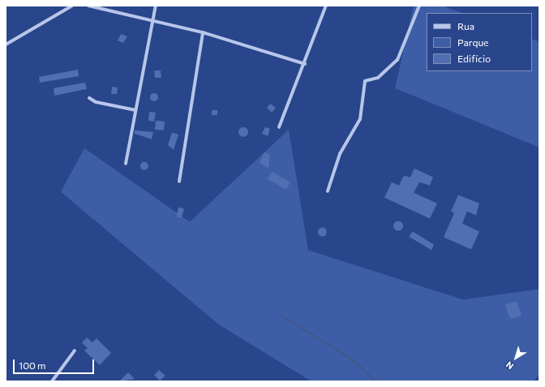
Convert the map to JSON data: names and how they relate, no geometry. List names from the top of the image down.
{
  "legend": ["Rua", "Parque", "Edifício"],
  "scale_bar": "100 m",
  "north": "bottom left"
}
